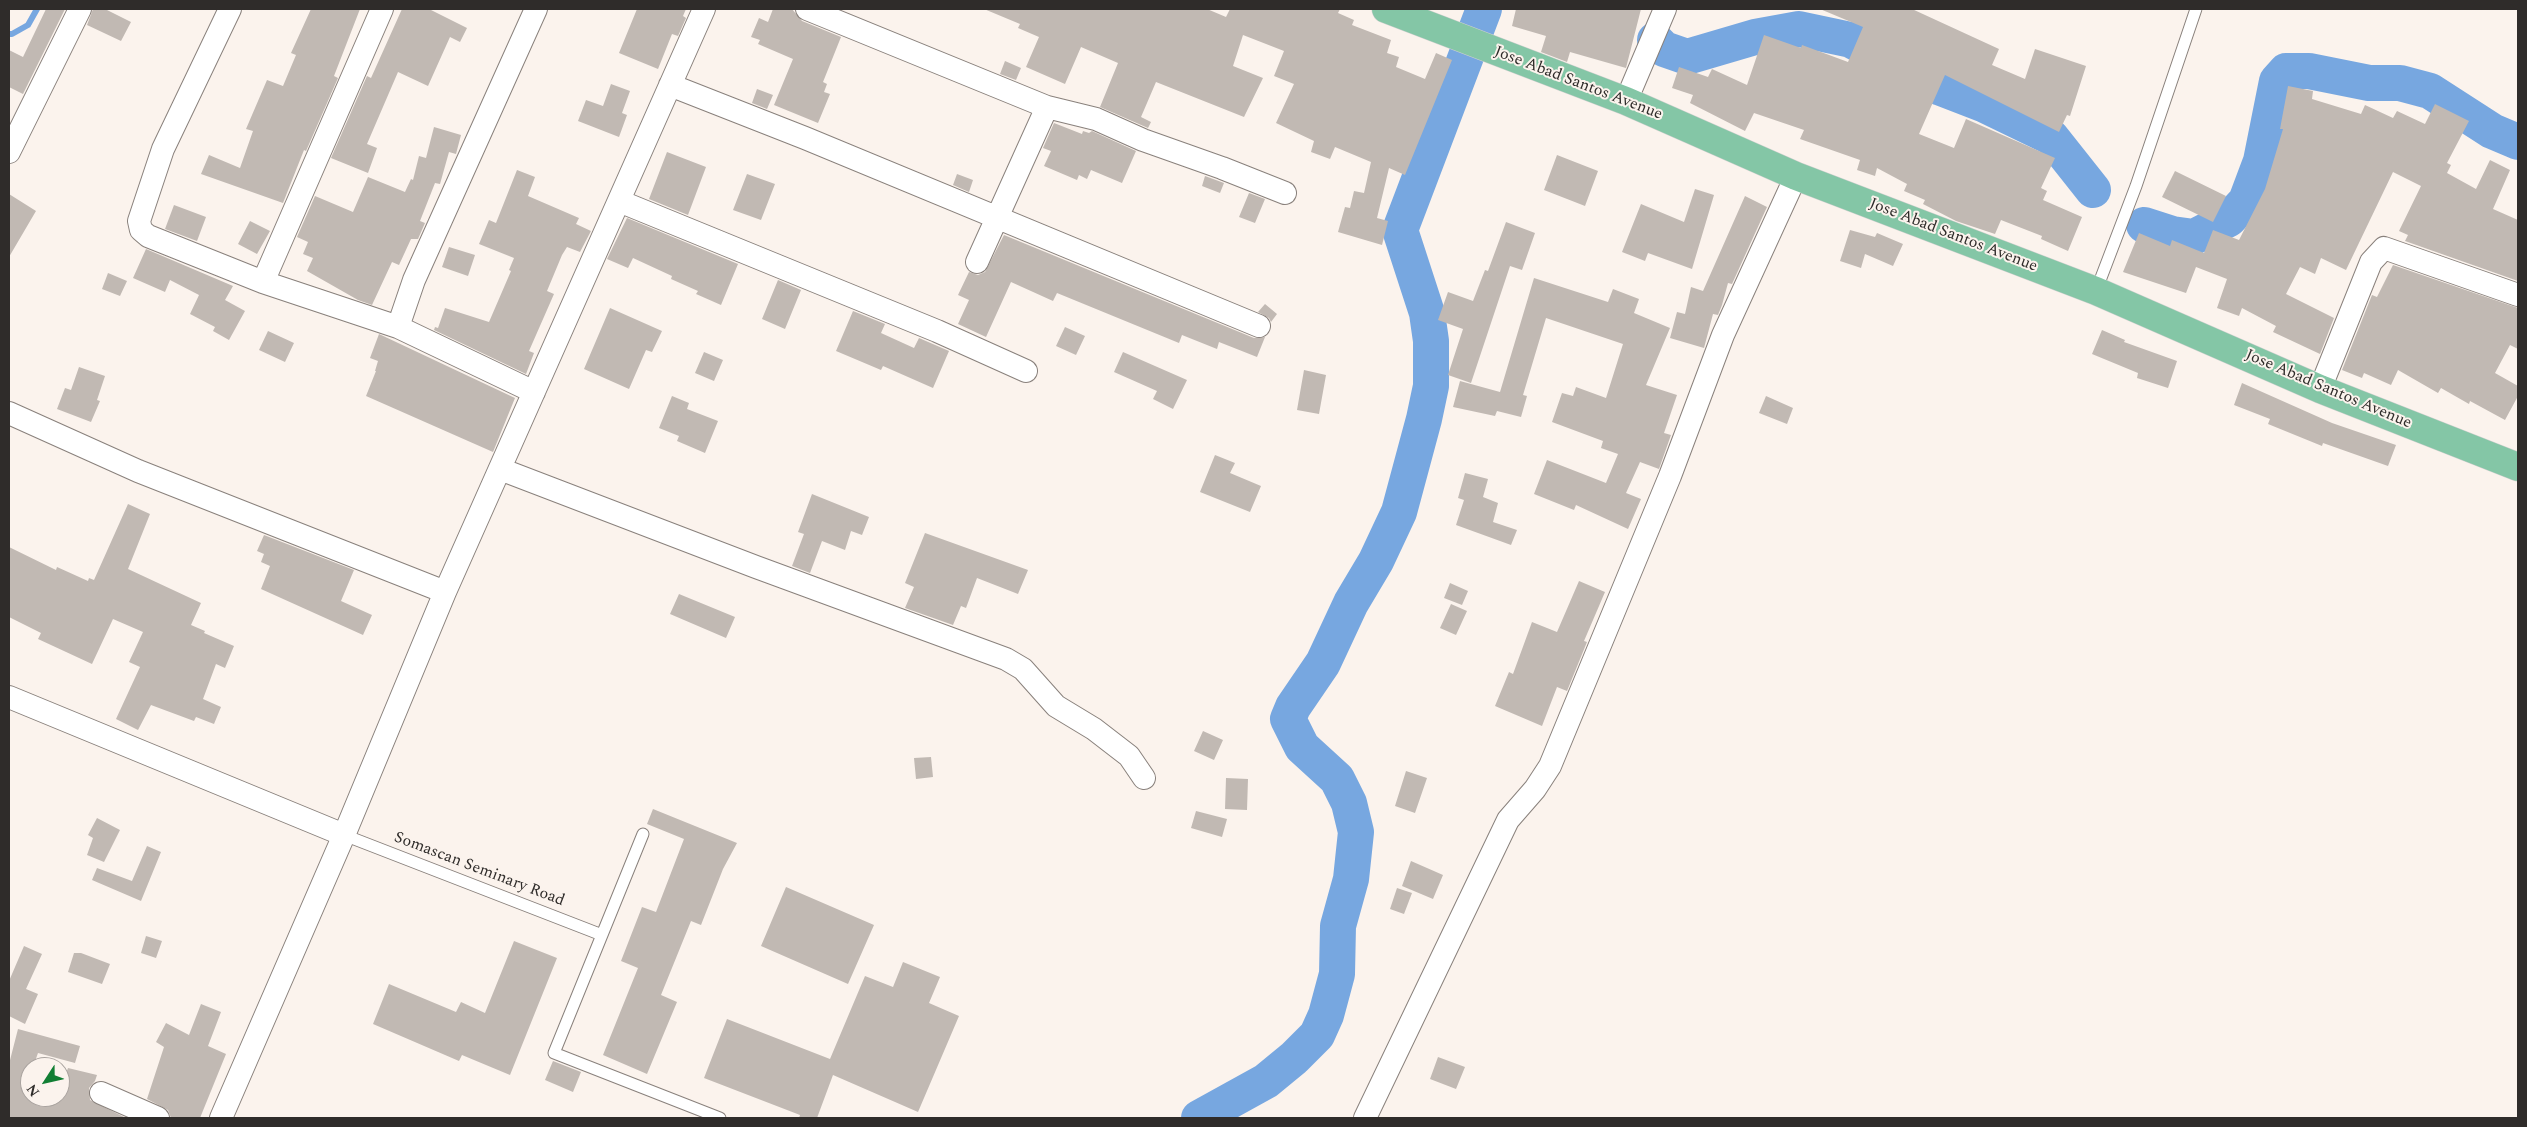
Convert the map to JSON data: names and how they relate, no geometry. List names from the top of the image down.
{
  "streets": {
    "highway": ["Jose Abad Santos Avenue"],
    "lane": ["Somascan Seminary Road"]
  },
  "north": "bottom left"
}
